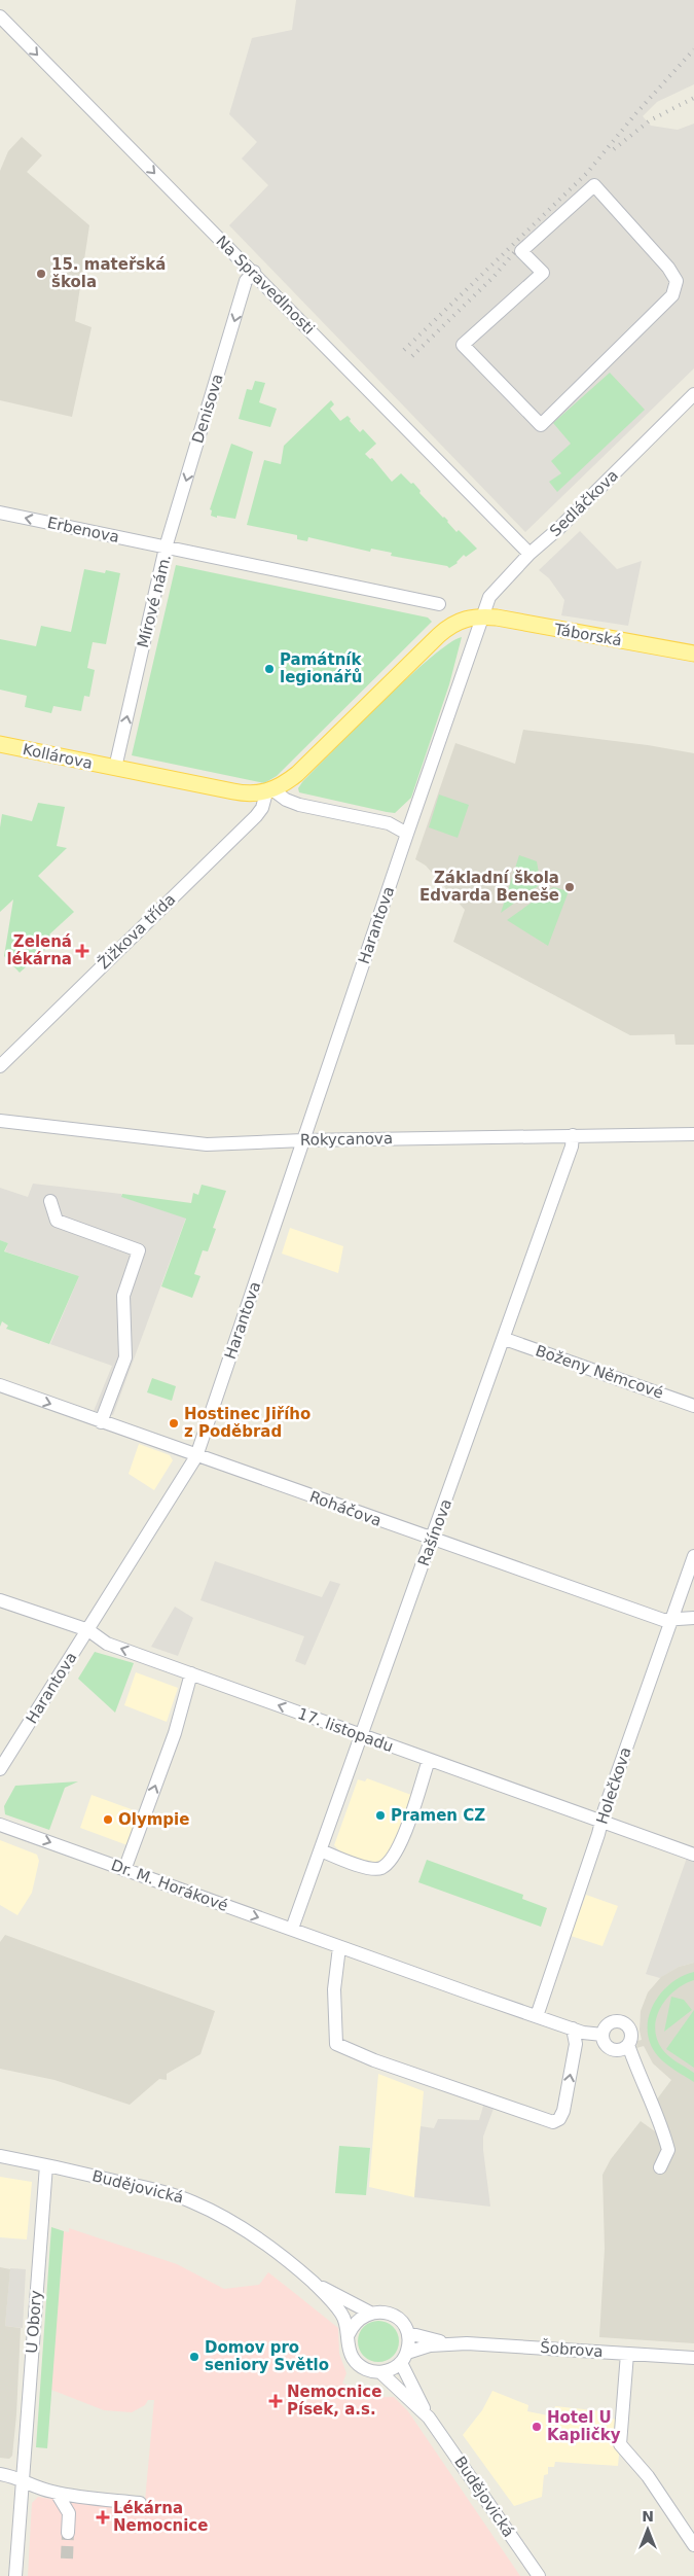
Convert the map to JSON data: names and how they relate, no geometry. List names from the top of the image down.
{
  "streets": {
    "main road": ["Táborská", "Kollárova"],
    "street": [
      "Na Spravedlnosti",
      "Denisova",
      "Sedláčkova",
      "Erbenova",
      "Mírové nám.",
      "Harantova",
      "Žižkova třída",
      "Rokycanova",
      "Boženy Němcové",
      "Roháčova",
      "Rašínova",
      "17. listopadu",
      "Holečkova",
      "Dr. M. Horákové",
      "Budějovická",
      "U Obory",
      "Šobrova"
    ]
  },
  "crossings": [
    ["Na Spravedlnosti", "Denisova"],
    ["Na Spravedlnosti", "Sedláčkova"],
    ["Denisova", "Erbenova"],
    ["Denisova", "Mírové nám."],
    ["Sedláčkova", "Táborská"],
    ["Erbenova", "Mírové nám."],
    ["Mírové nám.", "Kollárova"],
    ["Harantova", "Rokycanova"],
    ["Harantova", "Roháčova"],
    ["Harantova", "17. listopadu"],
    ["Rokycanova", "Rašínova"],
    ["Boženy Němcové", "Rašínova"],
    ["Roháčova", "Rašínova"],
    ["Roháčova", "Holečkova"],
    ["Rašínova", "17. listopadu"],
    ["Rašínova", "Dr. M. Horákové"],
    ["17. listopadu", "Holečkova"],
    ["Holečkova", "Dr. M. Horákové"],
    ["Budějovická", "U Obory"],
    ["Budějovická", "Šobrova"]
  ],
  "one_way": [
    "Na Spravedlnosti",
    "Denisova",
    "Erbenova",
    "Mírové nám.",
    "17. listopadu",
    "Dr. M. Horákové"
  ],
  "places": {
    "other": [
      "15. mateřská škola",
      "Památník legionářů",
      "Základní škola Edvarda Beneše",
      "Hostinec Jiřího z Poděbrad",
      "Pramen CZ",
      "Olympie",
      "Domov pro seniory Světlo",
      "Hotel U Kapličky"
    ],
    "health": ["Zelená lékárna", "Nemocnice Písek, a.s.", "Lékárna Nemocnice"]
  },
  "north": "top"
}
